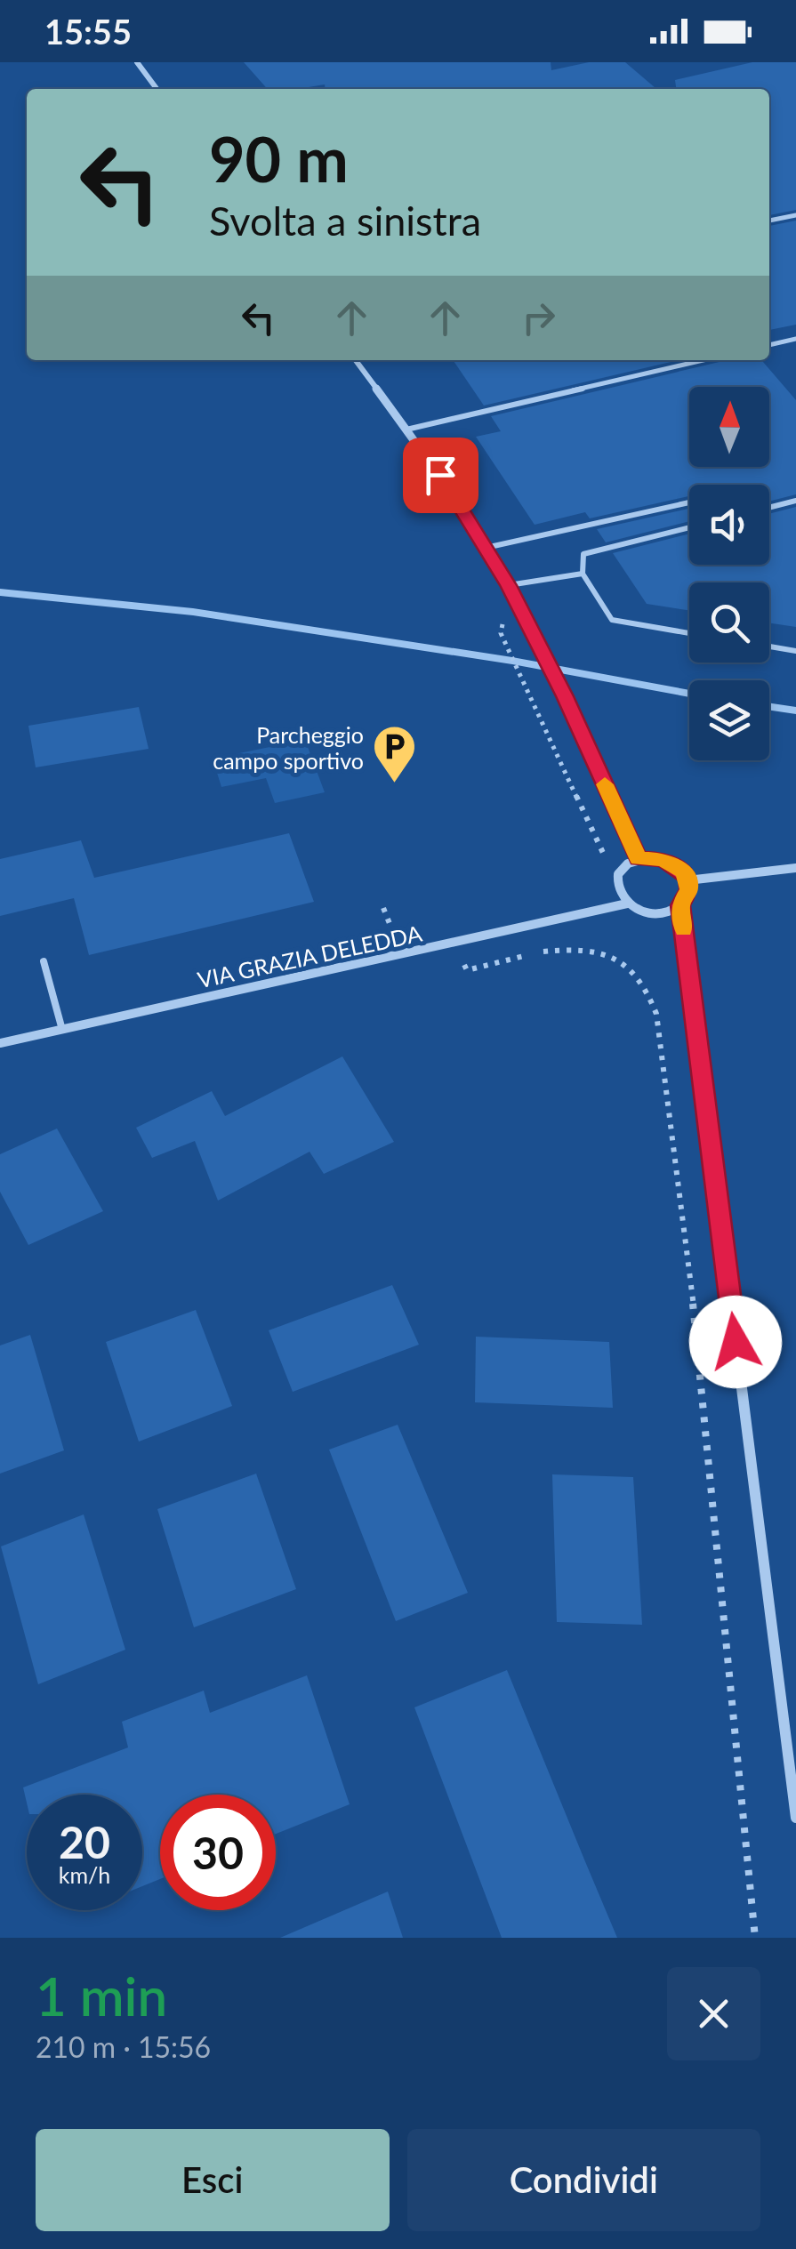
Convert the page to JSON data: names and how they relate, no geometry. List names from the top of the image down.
{
  "streets": {
    "street": ["VIA GRAZIA DELEDDA"]
  },
  "places": {
    "parking": ["Parcheggio campo sportivo"]
  },
  "north": "top",
  "page": {
    "status": "15:55",
    "turn": ["90 m", "Svolta a sinistra"],
    "speed": "20 km/h",
    "limit": "30",
    "heading": ["1 min", "210 m · 15:56"],
    "buttons": ["Esci", "Condividi"]
  }
}
